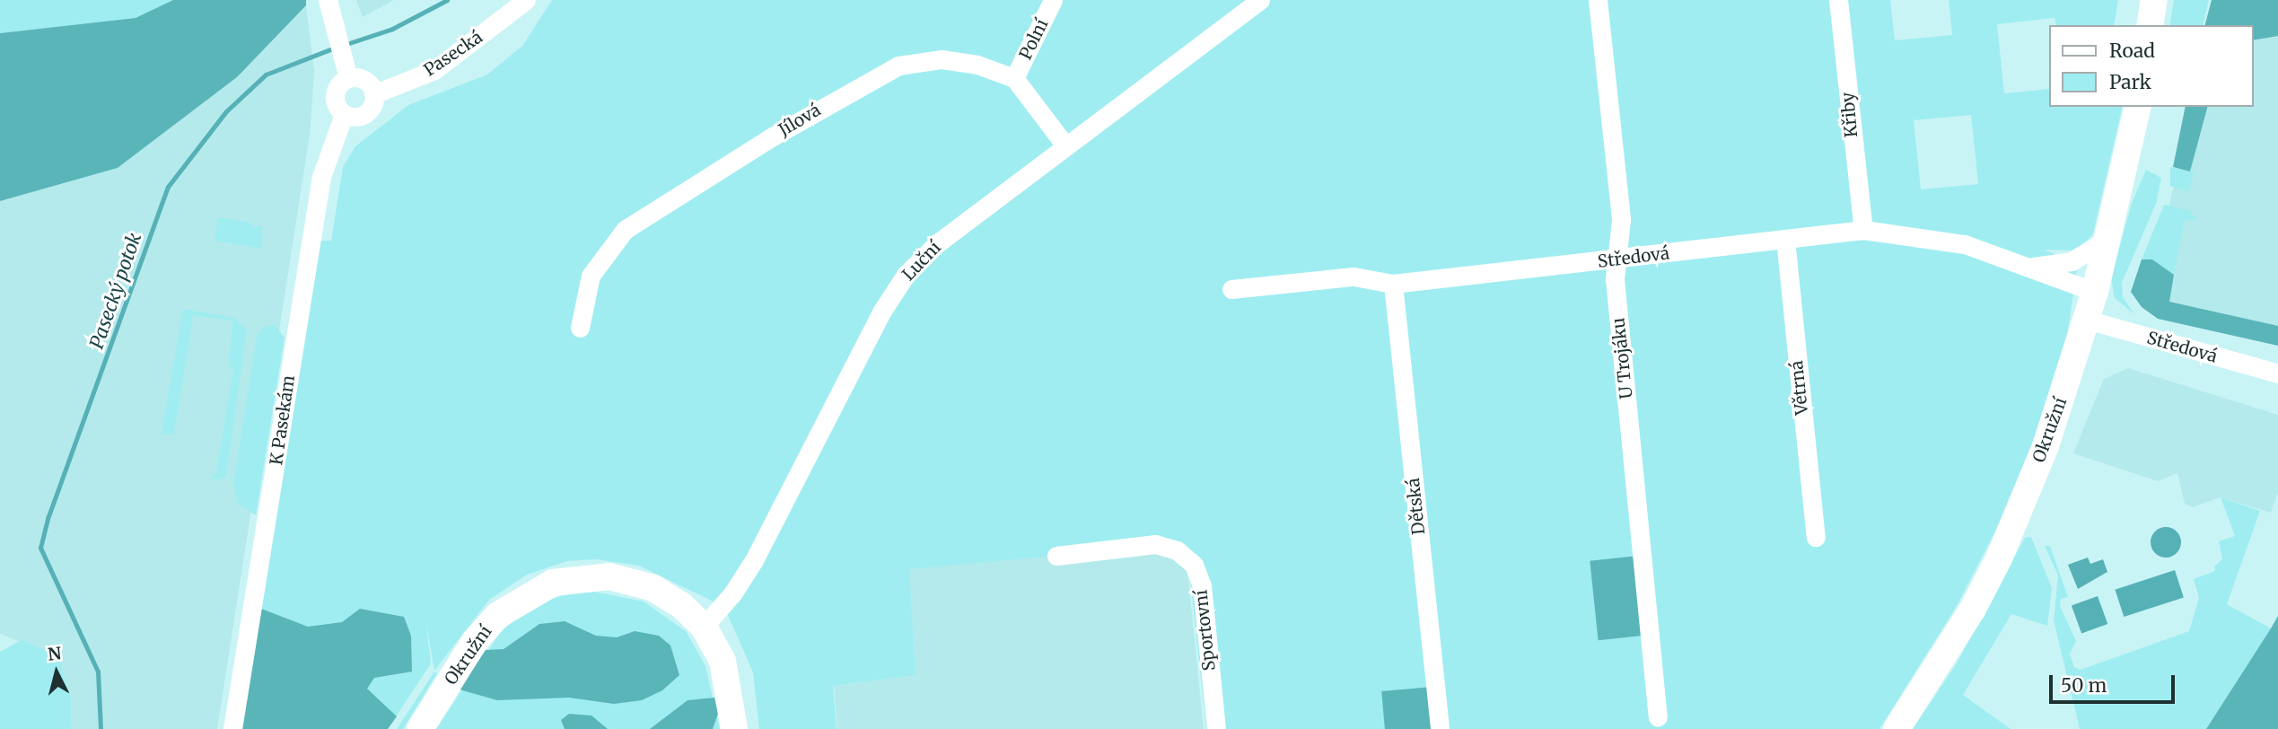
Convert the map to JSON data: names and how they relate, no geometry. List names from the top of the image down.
{
  "streets": {
    "street": [
      "Polní",
      "Pasecká",
      "Křiby",
      "Jílová",
      "Středová",
      "Luční",
      "U Trojáku",
      "Větrná",
      "K Pasekám",
      "Okružní",
      "Dětská",
      "Sportovní"
    ]
  },
  "crossings": [
    ["Polní", "Jílová"],
    ["Pasecká", "K Pasekám"],
    ["Křiby", "Středová"],
    ["Středová", "U Trojáku"],
    ["Středová", "Větrná"],
    ["Středová", "Okružní"],
    ["Středová", "Dětská"],
    ["Luční", "Okružní"]
  ],
  "water": ["Pasecký potok"],
  "legend": ["Road", "Park"],
  "scale_bar": "50 m",
  "north": "top"
}
